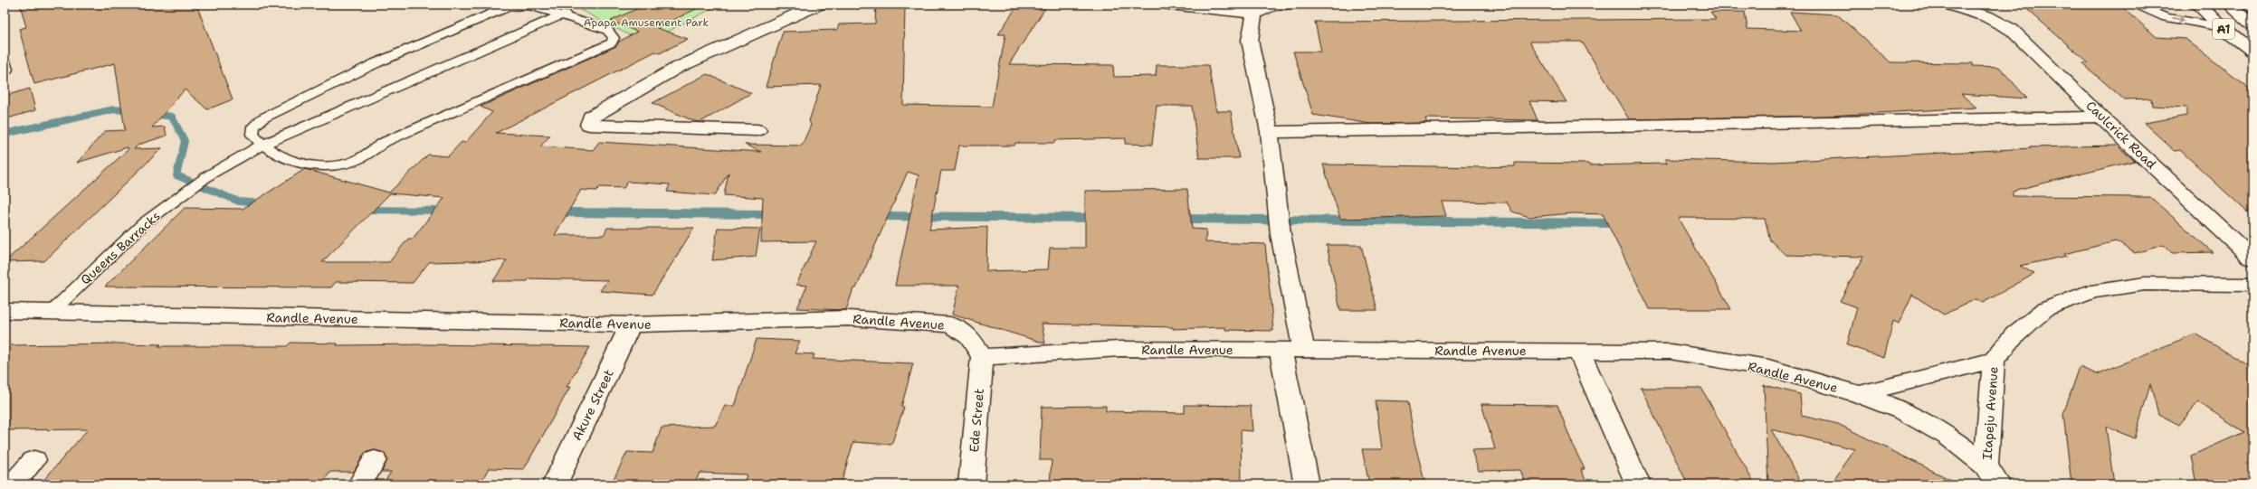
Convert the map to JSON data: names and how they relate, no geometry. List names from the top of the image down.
{
  "streets": {
    "street": [
      "A1",
      "Caulcrick Road",
      "Randle Avenue",
      "Akure Street",
      "Itapeju Avenue",
      "Ede Street"
    ],
    "lane": ["Queens Barracks"]
  },
  "crossings": [
    ["Queens Barracks", "Randle Avenue"],
    ["Randle Avenue", "Akure Street"],
    ["Randle Avenue", "Itapeju Avenue"],
    ["Randle Avenue", "Ede Street"]
  ],
  "parks": ["Apapa Amusement Park"]
}
